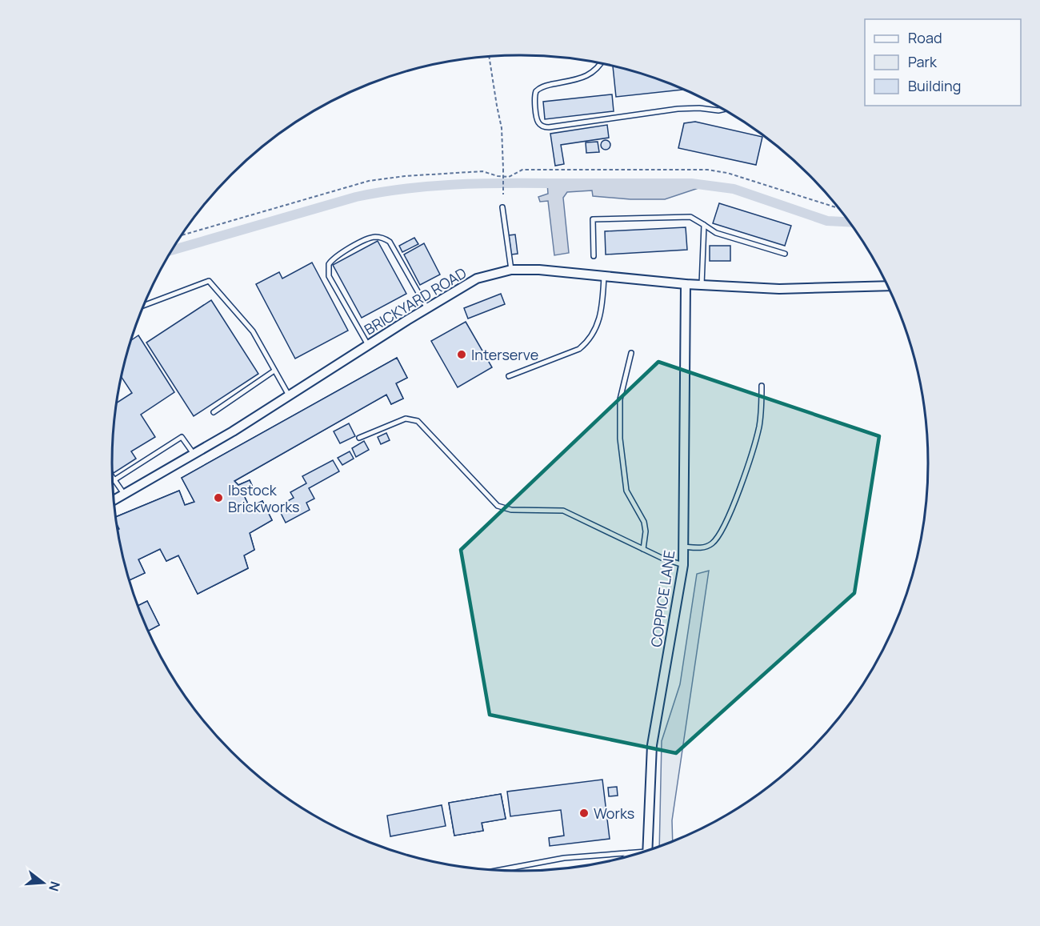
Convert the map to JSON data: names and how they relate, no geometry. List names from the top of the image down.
{
  "streets": {
    "street": ["BRICKYARD ROAD", "COPPICE LANE"]
  },
  "crossings": [
    ["BRICKYARD ROAD", "COPPICE LANE"]
  ],
  "places": ["Interserve", "Ibstock Brickworks", "Works"],
  "legend": ["Road", "Park", "Building"],
  "north": "right"
}
